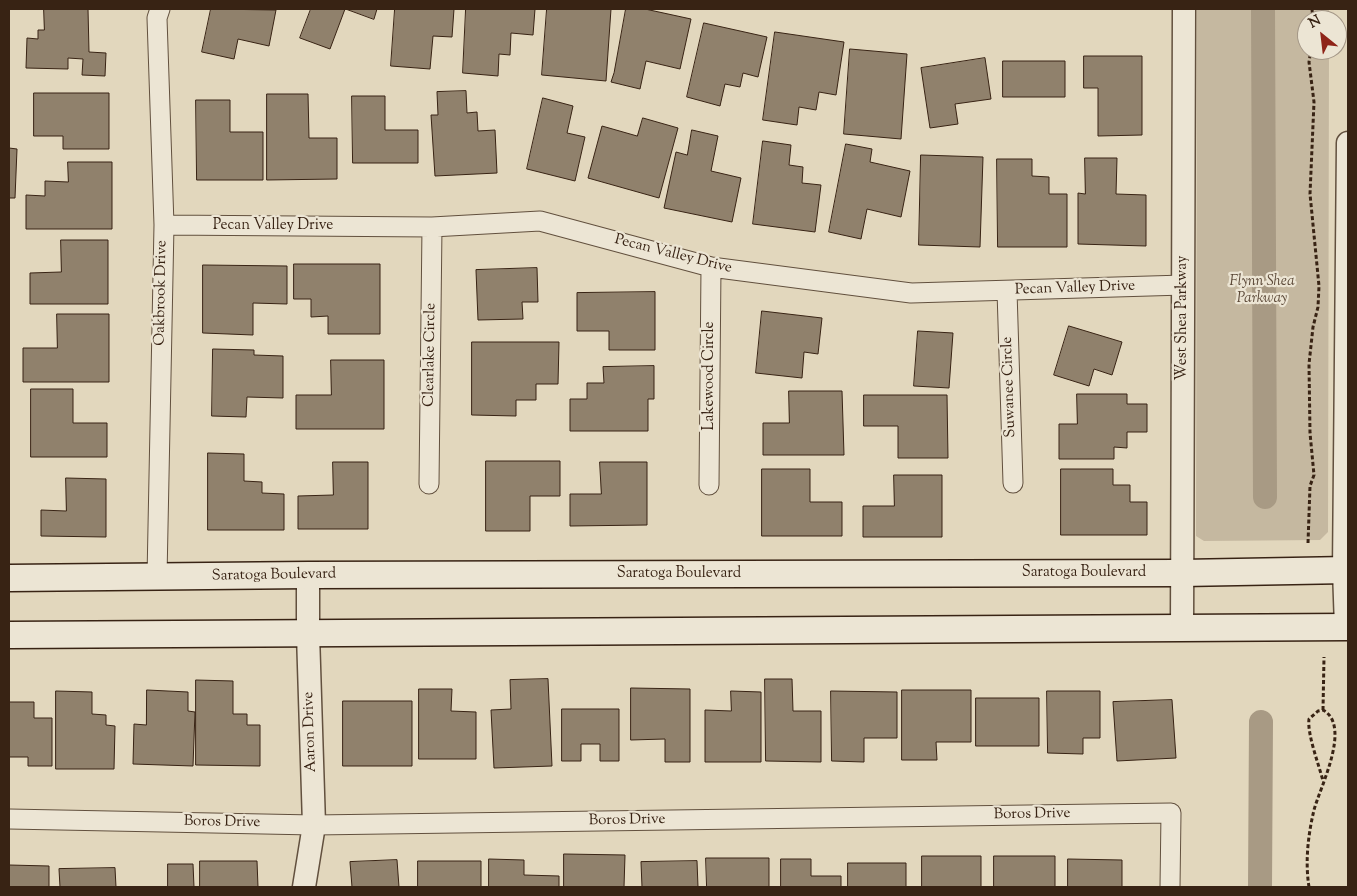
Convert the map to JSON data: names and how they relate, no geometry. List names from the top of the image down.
{
  "streets": {
    "main road": ["Saratoga Boulevard"],
    "street": [
      "Pecan Valley Drive",
      "Oakbrook Drive",
      "West Shea Parkway",
      "Clearlake Circle",
      "Lakewood Circle",
      "Suwanee Circle",
      "Aaron Drive",
      "Boros Drive"
    ]
  },
  "crossings": [
    ["Pecan Valley Drive", "Oakbrook Drive"],
    ["Pecan Valley Drive", "West Shea Parkway"],
    ["Pecan Valley Drive", "Clearlake Circle"],
    ["Pecan Valley Drive", "Lakewood Circle"],
    ["Pecan Valley Drive", "Suwanee Circle"],
    ["Oakbrook Drive", "Saratoga Boulevard"],
    ["West Shea Parkway", "Saratoga Boulevard"],
    ["Saratoga Boulevard", "Aaron Drive"],
    ["Aaron Drive", "Boros Drive"]
  ],
  "parks": ["Flynn Shea Parkway"],
  "north": "top left"
}
